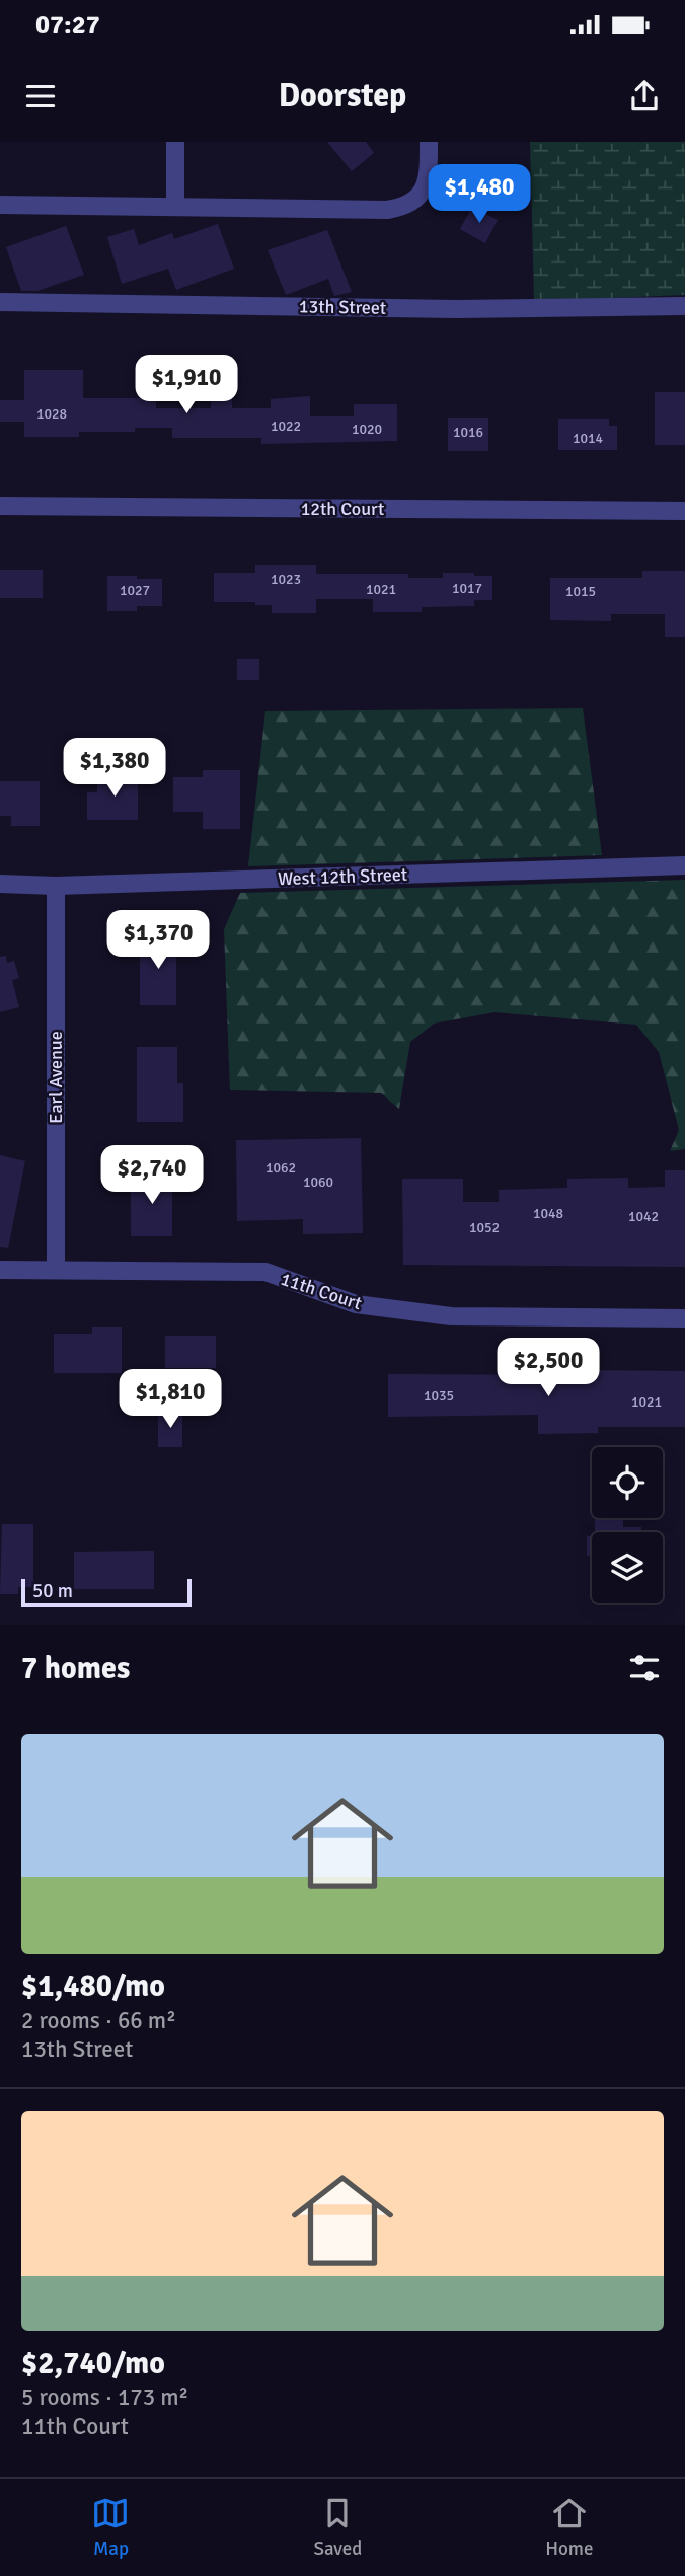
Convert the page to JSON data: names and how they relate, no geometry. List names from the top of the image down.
{
  "streets": {
    "street": [
      "13th Street",
      "12th Court",
      "West 12th Street",
      "Earl Avenue",
      "11th Court"
    ]
  },
  "crossings": [
    ["West 12th Street", "Earl Avenue"],
    ["Earl Avenue", "11th Court"]
  ],
  "house_numbers": [
    "1028",
    "1022",
    "1020",
    "1016",
    "1014",
    "1023",
    "1017",
    "1021",
    "1027",
    "1015",
    "1062",
    "1060",
    "1048",
    "1042",
    "1052",
    "1035",
    "1021"
  ],
  "scale_bar": "50 m",
  "page": {
    "status": "07:27",
    "header": "Doorstep",
    "price": [
      "$1,480",
      "$1,910",
      "$1,380",
      "$1,370",
      "$2,740",
      "$2,500",
      "$1,810"
    ],
    "scale": "50 m",
    "heading": "7 homes",
    "list": [
      {
        "name": "$1,480/mo",
        "note": "2 rooms · 66 m² · 13th Street"
      },
      {
        "name": "$2,740/mo",
        "note": "5 rooms · 173 m² · 11th Court"
      }
    ],
    "tabs": ["Map", "Saved", "Home"]
  }
}
